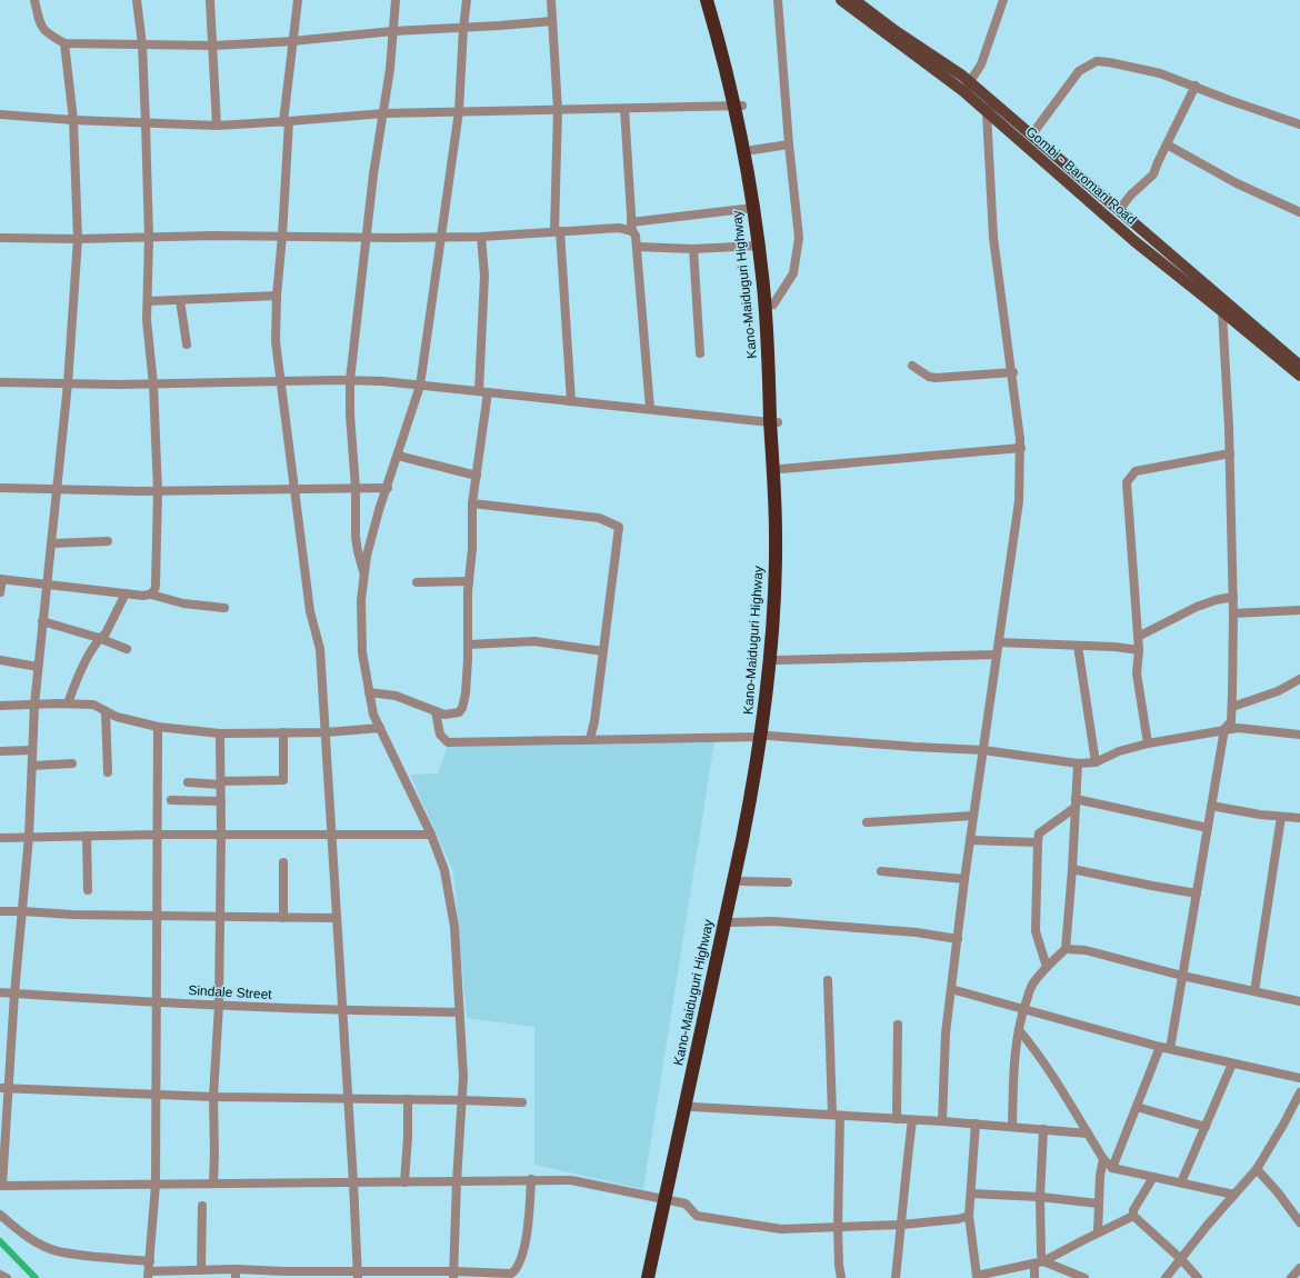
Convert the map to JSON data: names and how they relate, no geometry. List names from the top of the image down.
{
  "streets": {
    "highway": ["Kano-Maiduguri Highway"],
    "main road": ["Gombi - Baromari Road"],
    "street": ["Sindale Street"]
  }
}
